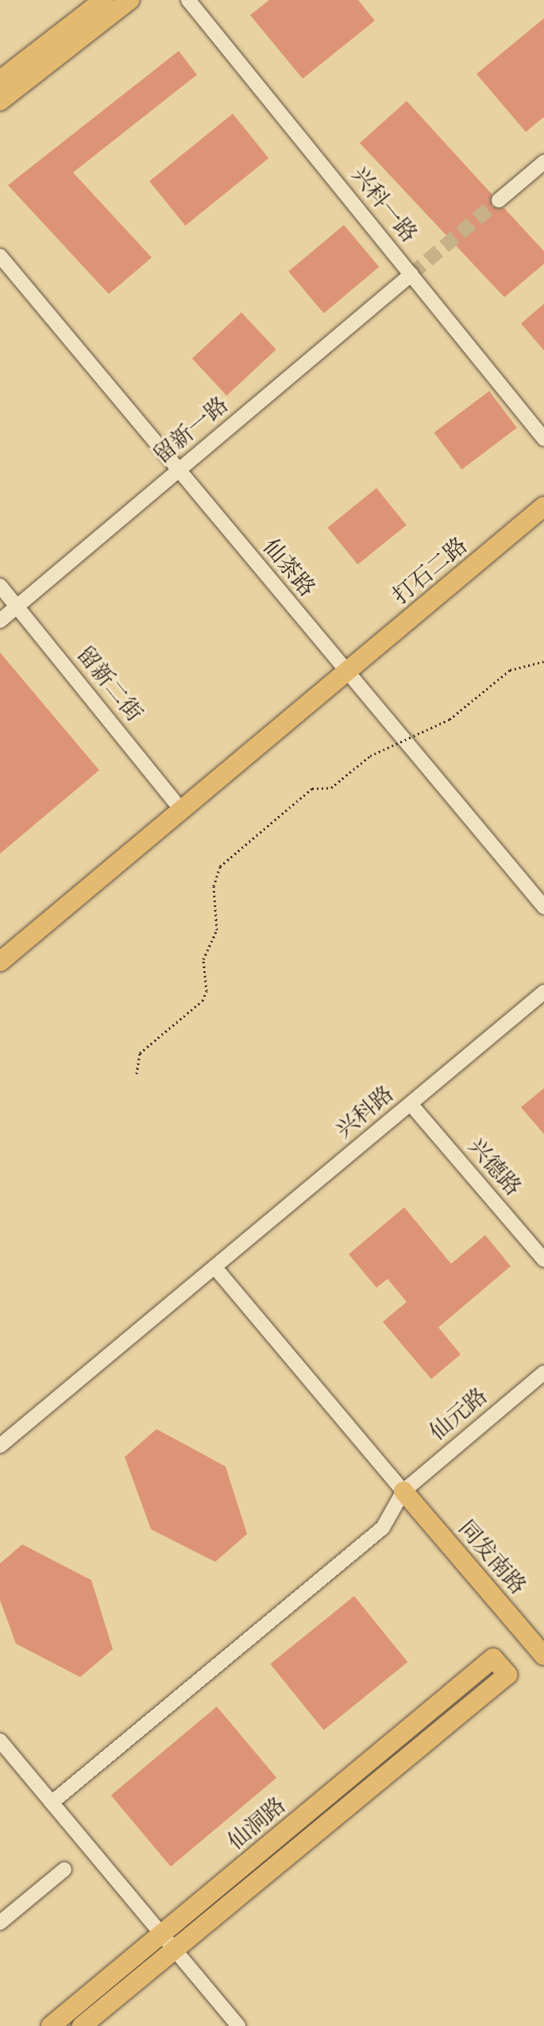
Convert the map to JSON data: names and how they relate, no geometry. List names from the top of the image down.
{
  "streets": {
    "main road": ["打石二路", "同发南路", "仙洞路"],
    "street": [
      "兴科一路",
      "留新一路",
      "仙茶路",
      "留新二街",
      "兴科路",
      "兴德路",
      "仙元路"
    ]
  },
  "crossings": [
    ["兴科一路", "留新一路"],
    ["留新一路", "仙茶路"],
    ["留新一路", "留新二街"],
    ["仙茶路", "打石二路"],
    ["打石二路", "留新二街"],
    ["兴科路", "兴德路"],
    ["仙元路", "同发南路"]
  ]
}
